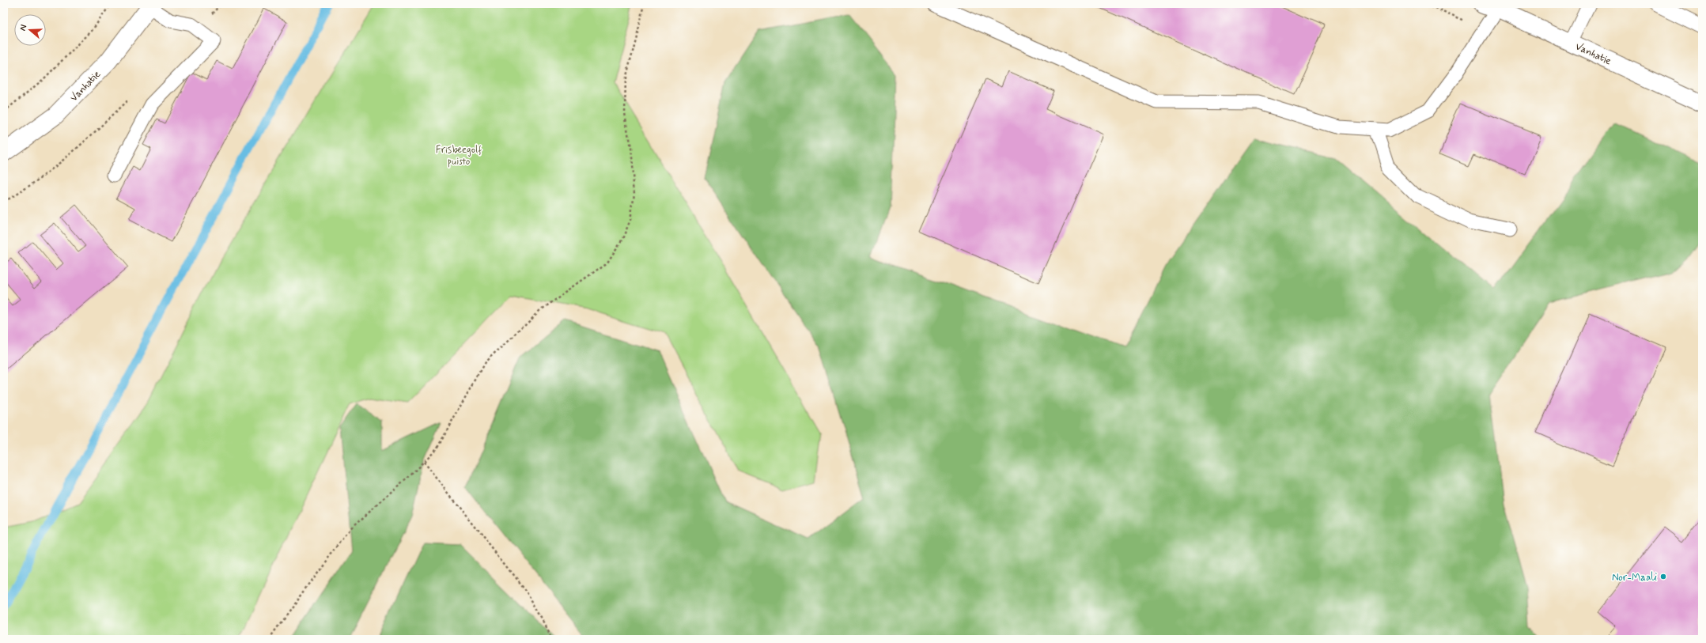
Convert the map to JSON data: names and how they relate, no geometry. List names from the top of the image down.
{
  "streets": {
    "street": ["Vanhatie"]
  },
  "parks": ["Frisbeegolf puisto"],
  "places": ["Nor-Maali"],
  "north": "left"
}
